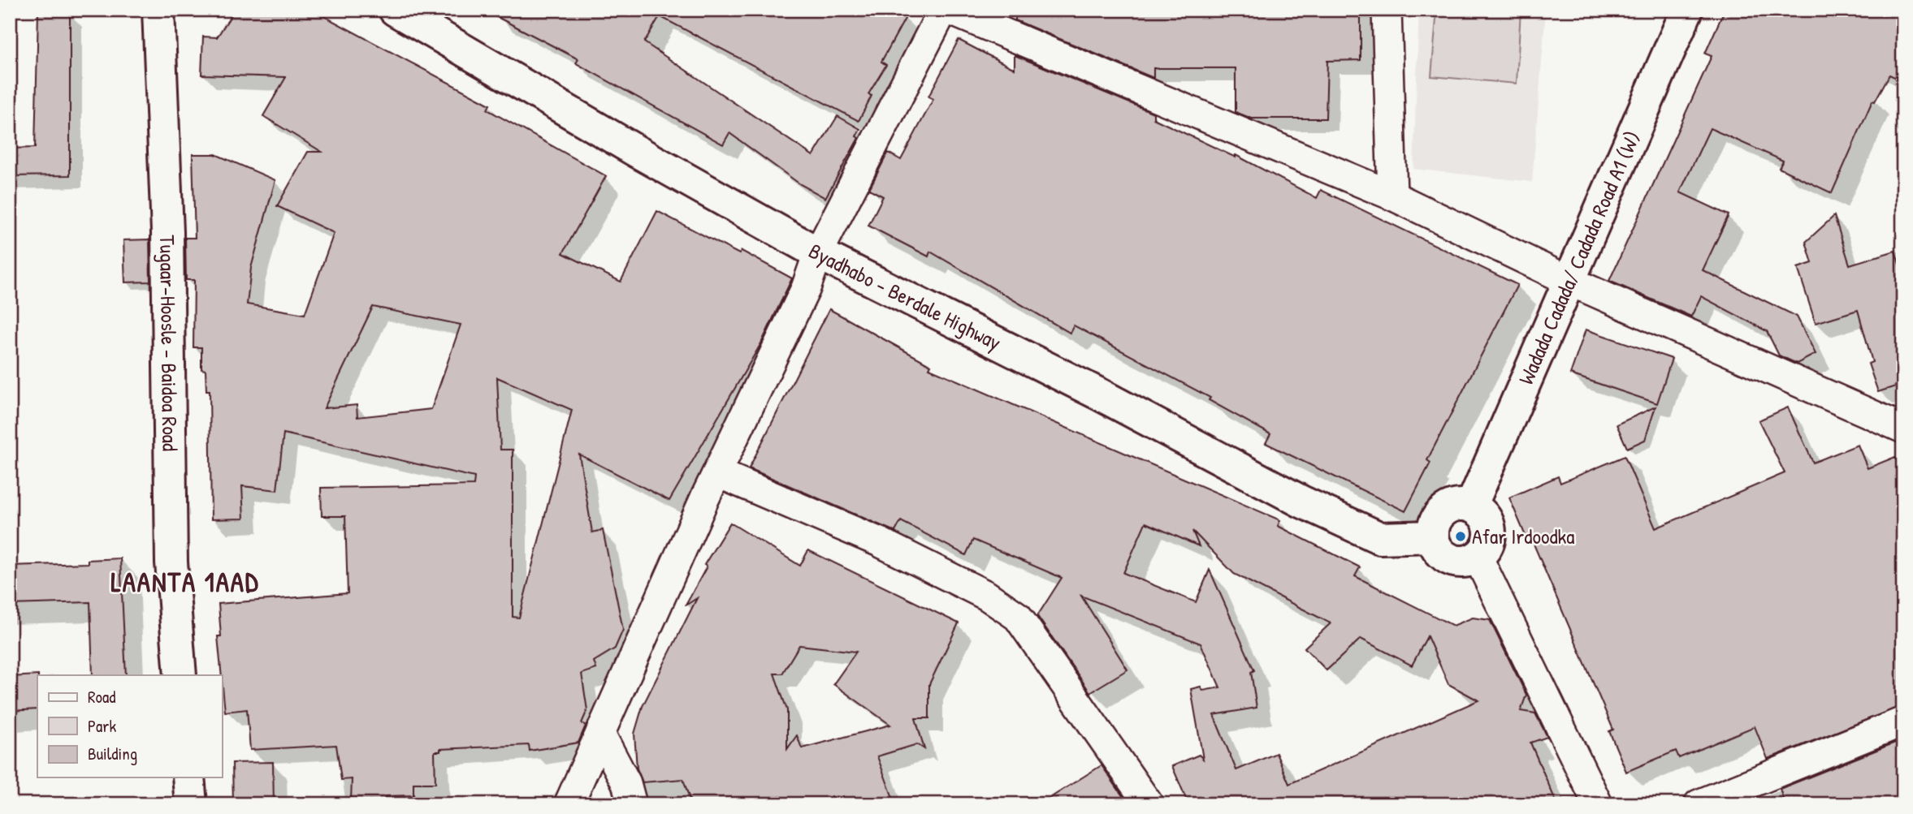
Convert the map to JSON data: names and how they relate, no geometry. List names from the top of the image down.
{
  "streets": {
    "main road": ["Wadada Cadada/ Cadada Road A1 (W)", "Byadhabo - Berdale Highway", "Tugaar-Hoosle - Baidoa Road"]
  },
  "crossings": [
    ["Wadada Cadada/ Cadada Road A1 (W)", "Byadhabo - Berdale Highway"]
  ],
  "districts": ["LAANTA 1AAD"],
  "places": ["Afar Irdoodka"],
  "legend": ["Road", "Park", "Building"]
}
